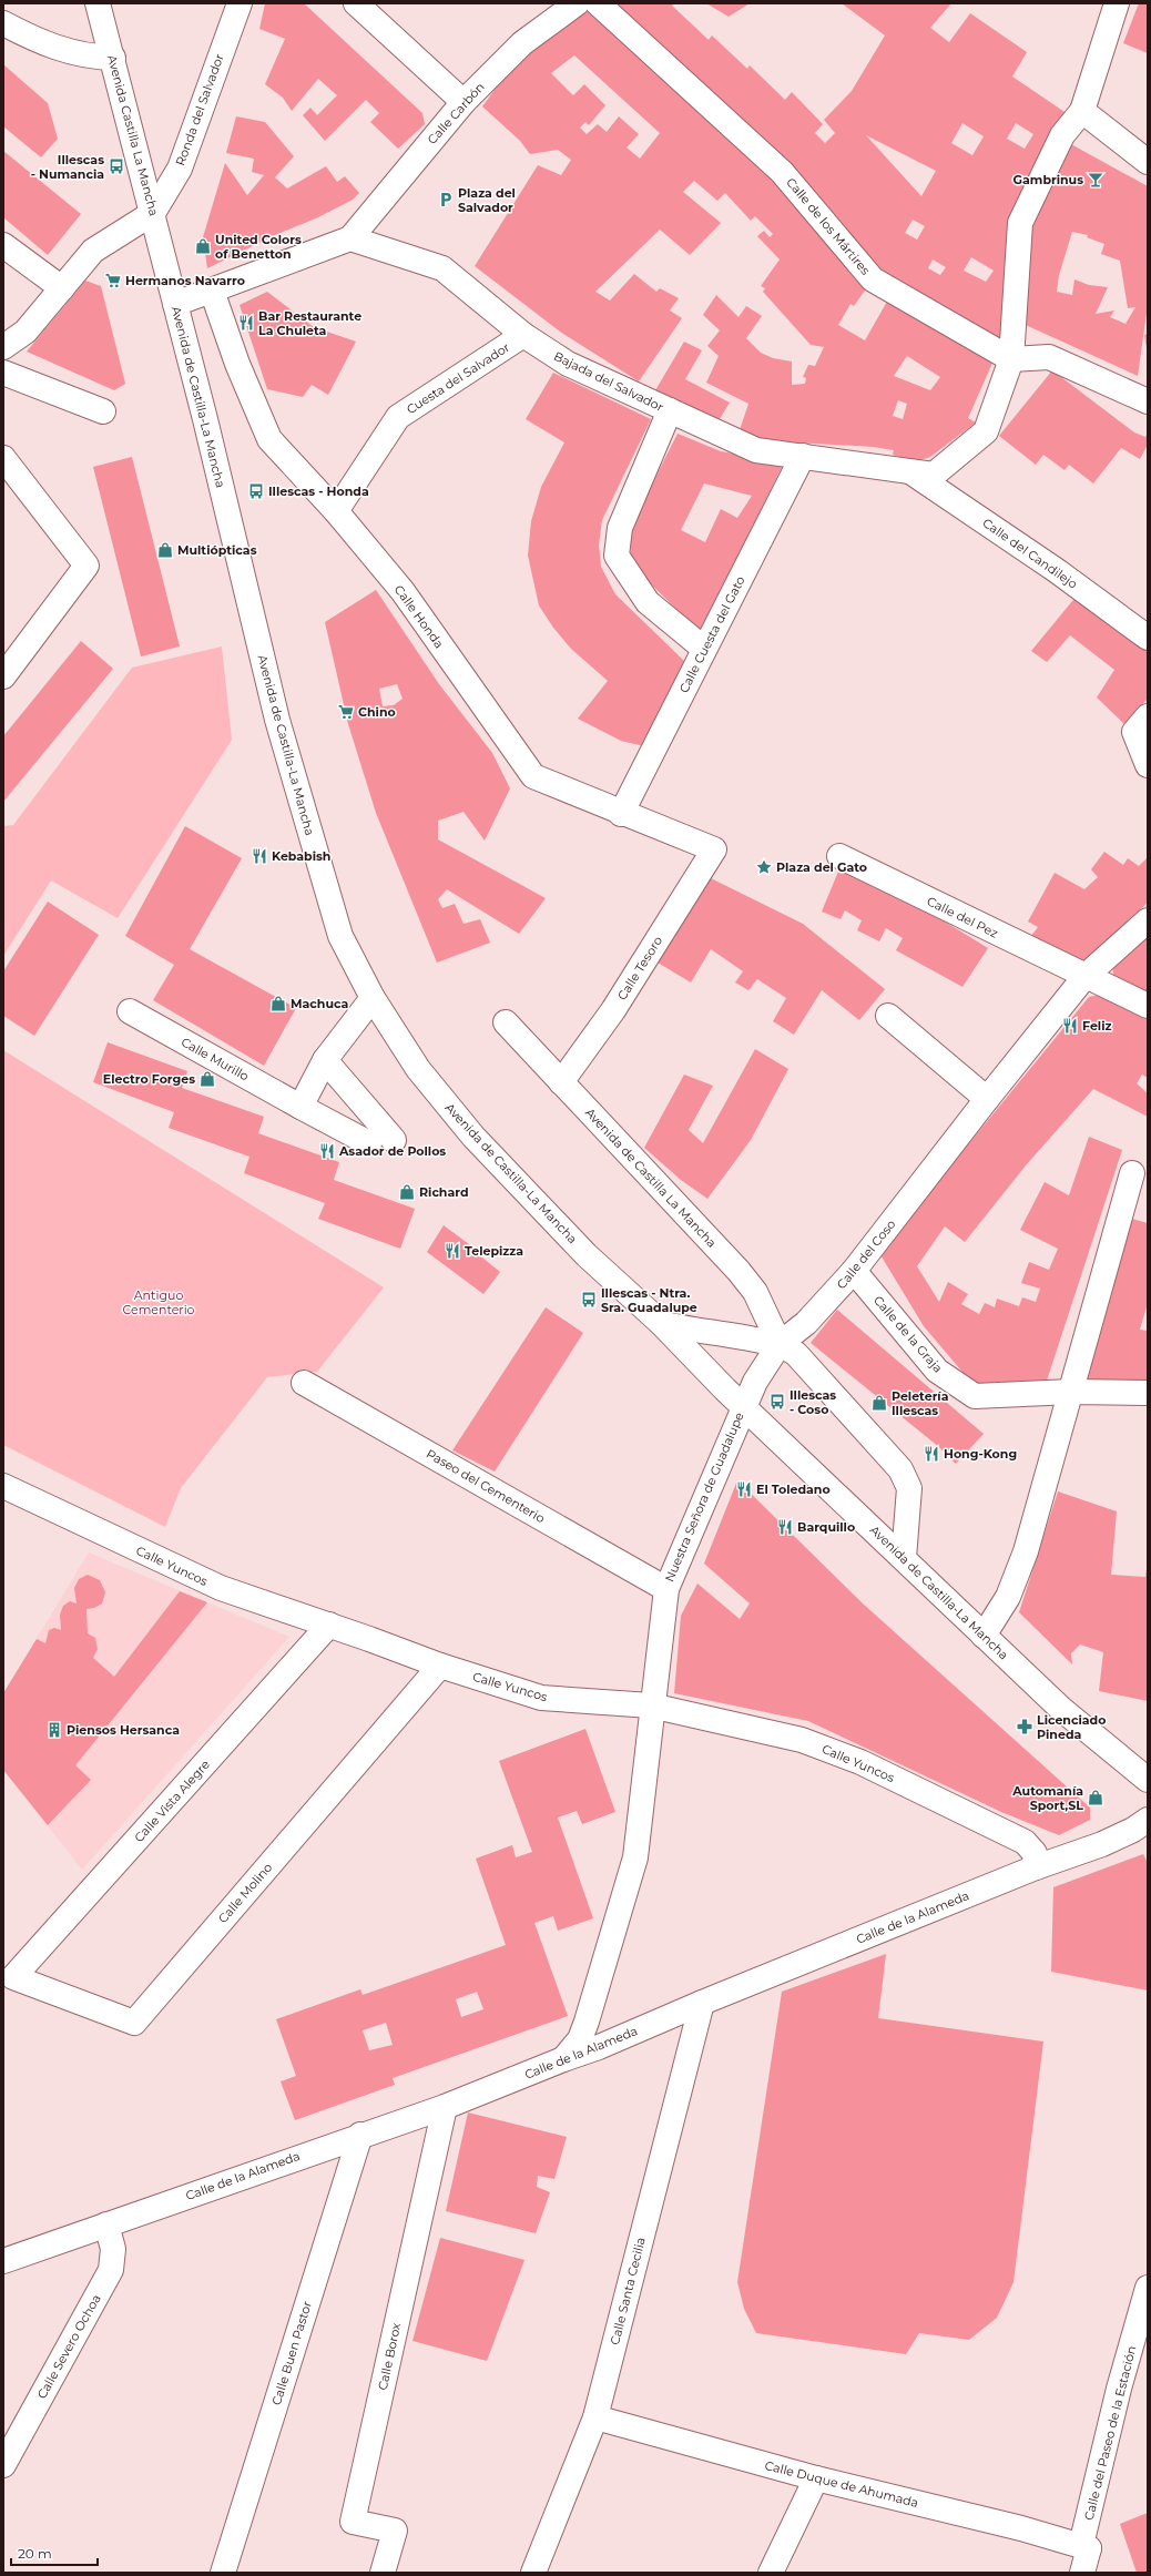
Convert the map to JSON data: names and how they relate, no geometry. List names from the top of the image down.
{
  "streets": {
    "street": [
      "Ronda del Salvador",
      "Calle Carbón",
      "Avenida Castilla La Mancha",
      "Calle de los Mártires",
      "Cuesta del Salvador",
      "Bajada del Salvador",
      "Avenida de Castilla-La Mancha",
      "Calle del Candilejo",
      "Calle Honda",
      "Calle Cuesta del Gato",
      "Calle del Pez",
      "Calle Tesoro",
      "Calle Murillo",
      "Avenida de Castilla La Mancha",
      "Calle del Coso",
      "Calle de la Graja",
      "Paseo del Cementerio",
      "Nuestra Señora de Guadalupe",
      "Calle Yuncos",
      "Calle Vista Alegre",
      "Calle Molino",
      "Calle de la Alameda",
      "Calle Santa Cecilia",
      "Calle Severo Ochoa",
      "Calle Buen Pastor",
      "Calle Borox",
      "Calle del Paseo de la Estación",
      "Calle Duque de Ahumada"
    ]
  },
  "crossings": [
    ["Ronda del Salvador", "Avenida Castilla La Mancha"],
    ["Calle Carbón", "Bajada del Salvador"],
    ["Avenida Castilla La Mancha", "Avenida de Castilla-La Mancha"],
    ["Calle de los Mártires", "Bajada del Salvador"],
    ["Cuesta del Salvador", "Bajada del Salvador"],
    ["Cuesta del Salvador", "Calle Honda"],
    ["Bajada del Salvador", "Calle del Candilejo"],
    ["Bajada del Salvador", "Calle Cuesta del Gato"],
    ["Avenida de Castilla-La Mancha", "Calle del Coso"],
    ["Avenida de Castilla-La Mancha", "Nuestra Señora de Guadalupe"],
    ["Calle Honda", "Calle Cuesta del Gato"],
    ["Calle Honda", "Calle Tesoro"],
    ["Calle del Pez", "Calle del Coso"],
    ["Calle Tesoro", "Avenida de Castilla La Mancha"],
    ["Avenida de Castilla La Mancha", "Calle del Coso"],
    ["Calle del Coso", "Calle de la Graja"],
    ["Calle del Coso", "Nuestra Señora de Guadalupe"],
    ["Paseo del Cementerio", "Nuestra Señora de Guadalupe"],
    ["Nuestra Señora de Guadalupe", "Calle Yuncos"],
    ["Calle Yuncos", "Calle Vista Alegre"],
    ["Calle Yuncos", "Calle Molino"],
    ["Calle Yuncos", "Calle de la Alameda"],
    ["Calle Vista Alegre", "Calle Molino"],
    ["Calle de la Alameda", "Calle Santa Cecilia"],
    ["Calle de la Alameda", "Calle Severo Ochoa"],
    ["Calle de la Alameda", "Calle Buen Pastor"],
    ["Calle de la Alameda", "Calle Borox"],
    ["Calle Santa Cecilia", "Calle Duque de Ahumada"],
    ["Calle del Paseo de la Estación", "Calle Duque de Ahumada"]
  ],
  "parks": ["Antiguo Cementerio"],
  "places": {
    "bus stop": [
      "Illescas - Numancia",
      "Illescas - Honda",
      "Illescas - Ntra. Sra. Guadalupe",
      "Illescas - Coso"
    ],
    "bar": ["Gambrinus"],
    "parking": ["Plaza del Salvador"],
    "shop": [
      "United Colors of Benetton",
      "Multiópticas",
      "Machuca",
      "Electro Forges",
      "Richard",
      "Peletería Illescas",
      "Automanía Sport,SL"
    ],
    "supermarket": ["Hermanos Navarro", "Chino"],
    "restaurant": [
      "Bar Restaurante La Chuleta",
      "Kebabish",
      "Feliz",
      "Asador de Pollos",
      "Telepizza",
      "Hong-Kong",
      "El Toledano",
      "Barquillo"
    ],
    "place": ["Plaza del Gato"],
    "pharmacy": ["Licenciado Pineda"],
    "building": ["Piensos Hersanca"]
  },
  "scale_bar": "20 m"
}
